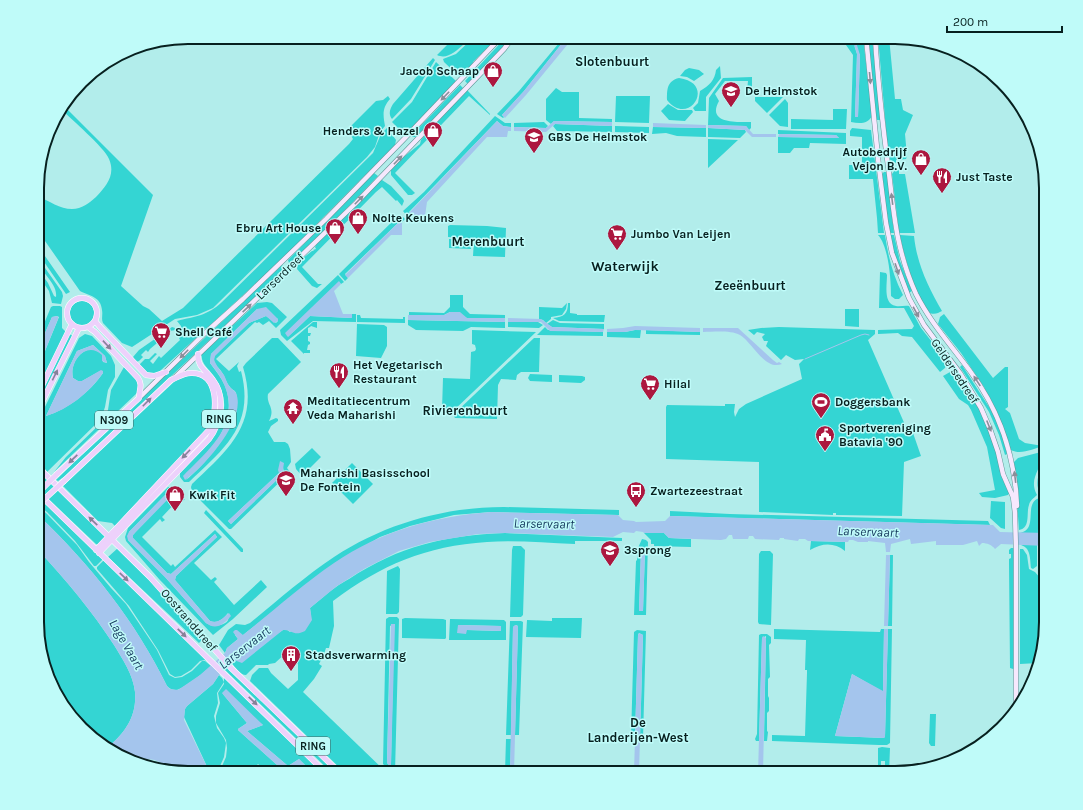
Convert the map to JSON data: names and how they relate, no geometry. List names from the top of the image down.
{
  "streets": {
    "main road": [
      "Larserdreef",
      "Geldersedreef",
      "RING",
      "N309",
      "Oostranddreef"
    ]
  },
  "crossings": [
    ["Larserdreef", "RING"],
    ["RING", "Oostranddreef"]
  ],
  "districts": [
    "Slotenbuurt",
    "Merenbuurt",
    "Waterwijk",
    "Zeeënbuurt",
    "Rivierenbuurt",
    "De Landerijen-West"
  ],
  "water": ["Larservaart", "Lage Vaart"],
  "places": {
    "shop": [
      "Jacob Schaap",
      "Henders & Hazel",
      "Autobedrijf Vejon B.V.",
      "Nolte Keukens",
      "Ebru Art House",
      "Kwik Fit"
    ],
    "school or university": [
      "De Helmstok",
      "GBS De Helmstok",
      "Maharishi Basisschool De Fontein",
      "3sprong"
    ],
    "restaurant": ["Just Taste", "Het Vegetarisch Restaurant"],
    "supermarket": ["Jumbo Van Leijen", "Shell Café", "Hilal"],
    "sports": ["Doggersbank"],
    "temple": ["Meditatiecentrum Veda Maharishi"],
    "public building": ["Sportvereniging Batavia '90"],
    "bus stop": ["Zwartezeestraat"],
    "building": ["Stadsverwarming"]
  },
  "scale_bar": "200 m"
}
